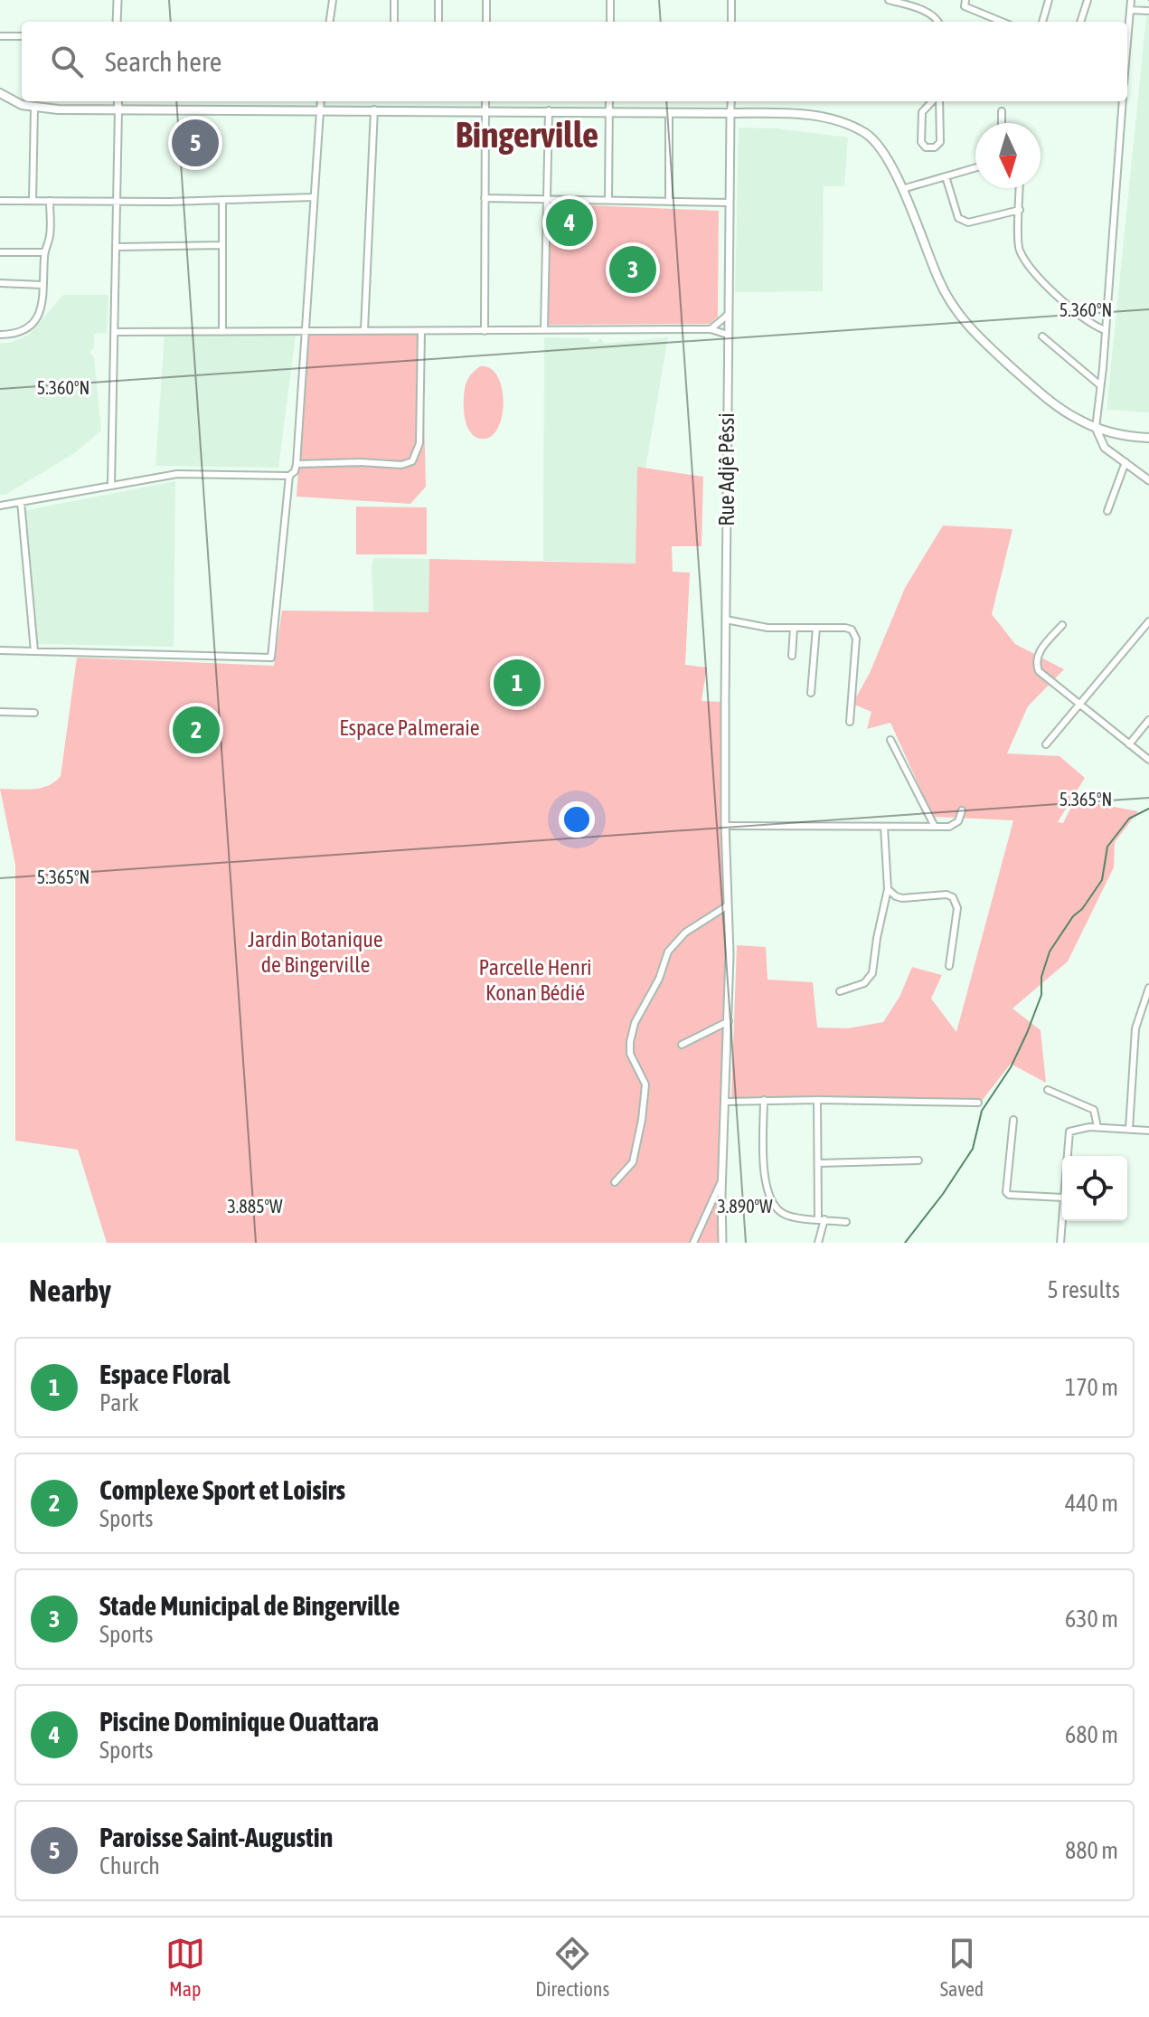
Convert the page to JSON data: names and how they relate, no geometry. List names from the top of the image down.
{
  "streets": {
    "street": ["Rue Adjê Pêssi"]
  },
  "districts": ["Bingerville"],
  "parks": ["Espace Palmeraie", "Jardin Botanique de Bingerville", "Parcelle Henri Konan Bédié"],
  "north": "bottom",
  "page": {
    "search": "Search here",
    "pins": [
      "5",
      "4",
      "3",
      "1",
      "2"
    ],
    "heading": ["Nearby", "5 results"],
    "list": [
      {
        "mark": "1",
        "name": "Espace Floral",
        "note": "Park",
        "value": "170 m"
      },
      {
        "mark": "2",
        "name": "Complexe Sport et Loisirs",
        "note": "Sports",
        "value": "440 m"
      },
      {
        "mark": "3",
        "name": "Stade Municipal de Bingerville",
        "note": "Sports",
        "value": "630 m"
      },
      {
        "mark": "4",
        "name": "Piscine Dominique Ouattara",
        "note": "Sports",
        "value": "680 m"
      },
      {
        "mark": "5",
        "name": "Paroisse Saint-Augustin",
        "note": "Church",
        "value": "880 m"
      }
    ],
    "nav": ["Map", "Directions", "Saved"]
  },
  "coordinates": [
    "5.360°N",
    "5.365°N",
    "3.885°W",
    "3.890°W"
  ]
}
